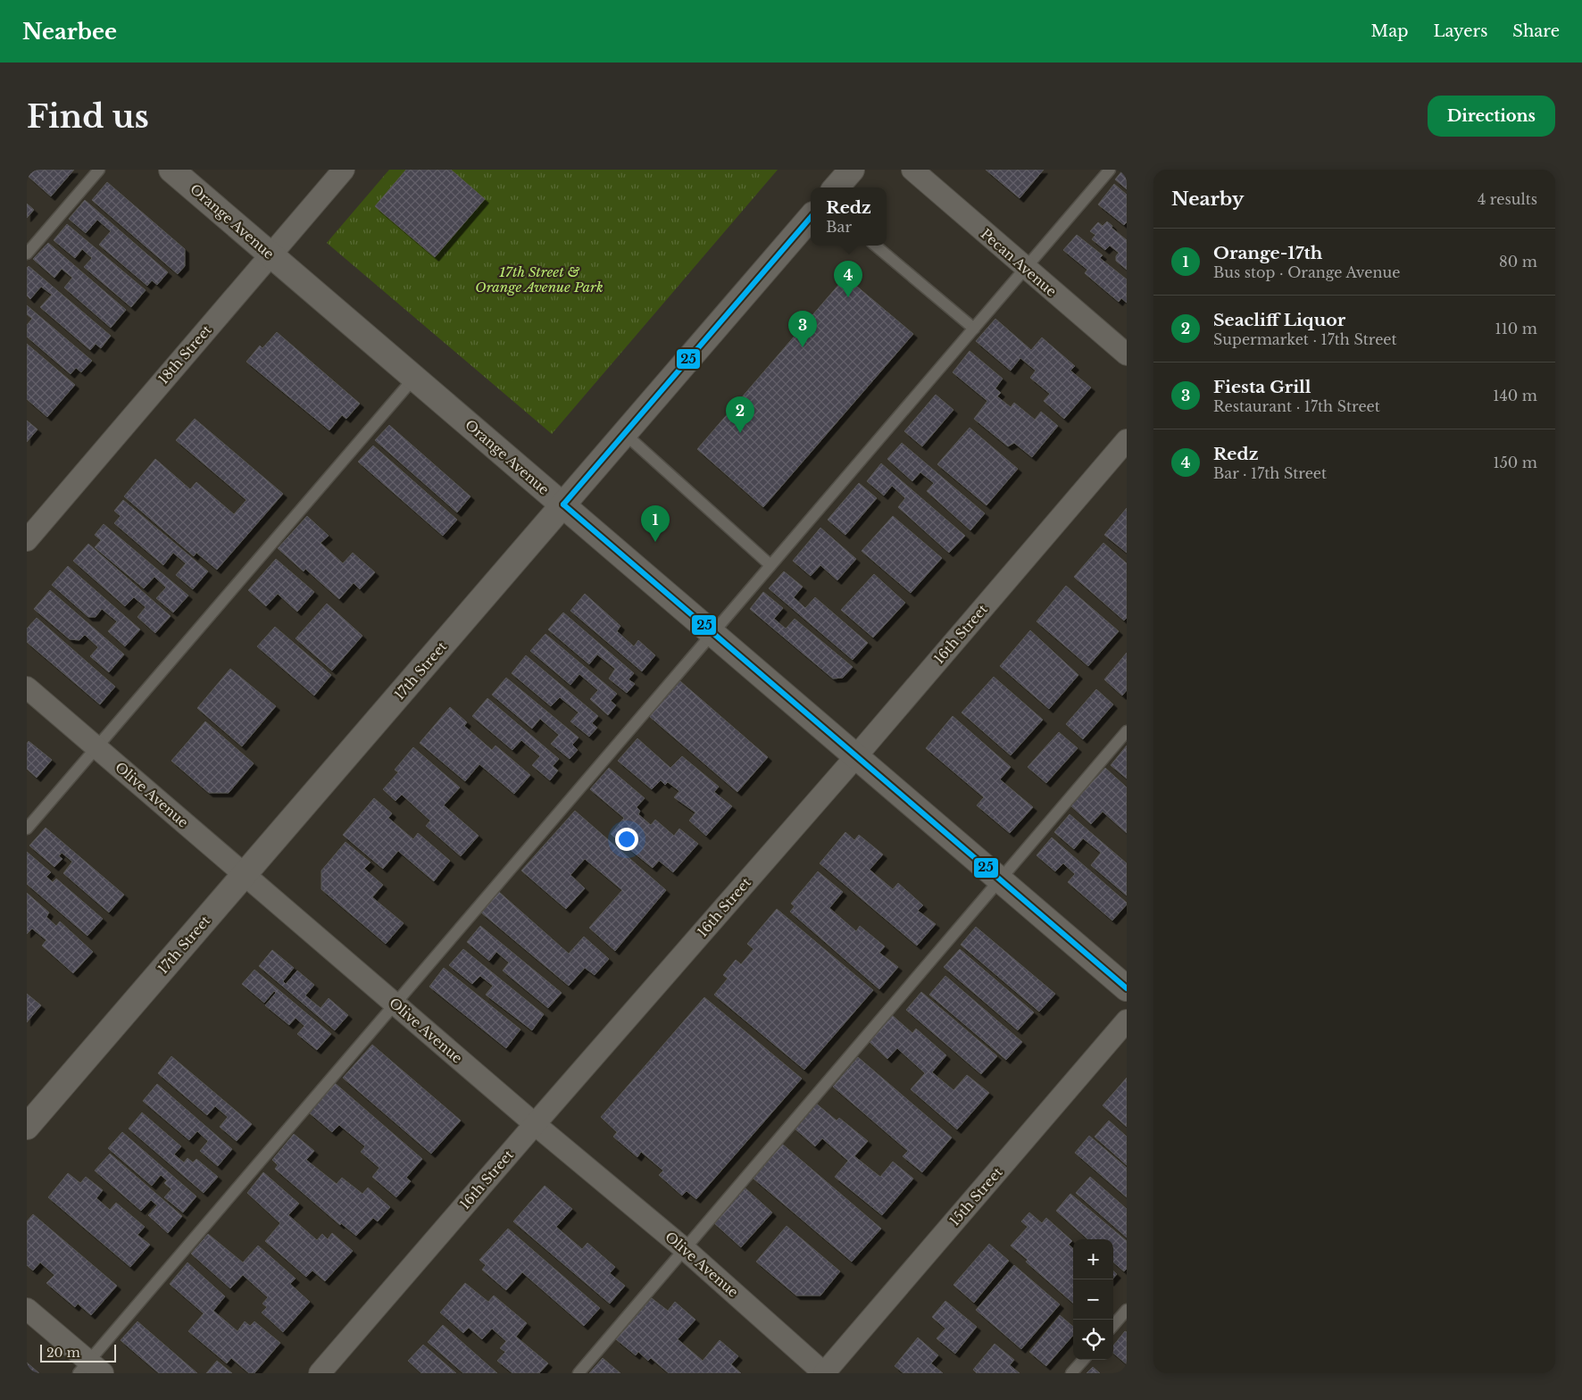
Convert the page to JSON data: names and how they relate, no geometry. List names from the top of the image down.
{
  "streets": {
    "street": [
      "Orange Avenue",
      "Pecan Avenue",
      "18th Street",
      "16th Street",
      "17th Street",
      "Olive Avenue",
      "15th Street"
    ]
  },
  "crossings": [
    ["Orange Avenue", "18th Street"],
    ["Orange Avenue", "16th Street"],
    ["Orange Avenue", "17th Street"],
    ["16th Street", "Olive Avenue"],
    ["17th Street", "Olive Avenue"],
    ["Olive Avenue", "15th Street"]
  ],
  "parks": ["17th Street & Orange Avenue Park"],
  "lines": ["transit line 25"],
  "scale_bar": "20 m",
  "page": {
    "header": "Nearbee",
    "nav": ["Map", "Layers", "Share"],
    "buttons": "Directions",
    "title": "Find us",
    "heading": ["Nearby", "4 results"],
    "popup": ["Redz", "Bar"],
    "list": [
      {
        "mark": "1",
        "name": "Orange-17th",
        "note": "Bus stop · Orange Avenue",
        "value": "80 m"
      },
      {
        "mark": "2",
        "name": "Seacliff Liquor",
        "note": "Supermarket · 17th Street",
        "value": "110 m"
      },
      {
        "mark": "3",
        "name": "Fiesta Grill",
        "note": "Restaurant · 17th Street",
        "value": "140 m"
      },
      {
        "mark": "4",
        "name": "Redz",
        "note": "Bar · 17th Street",
        "value": "150 m"
      }
    ],
    "pins": [
      "4",
      "3",
      "2",
      "1"
    ],
    "map_buttons": ["+", "−"],
    "scale": "20 m"
  }
}
